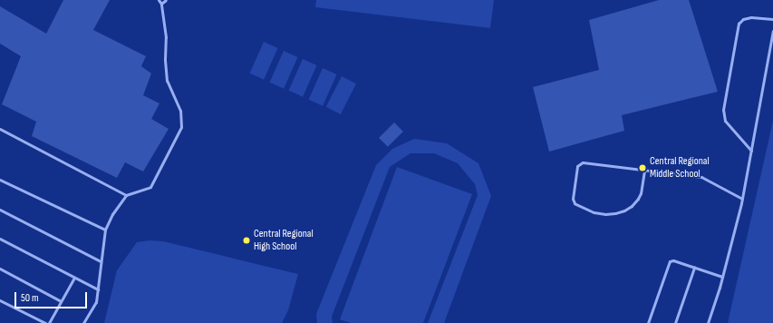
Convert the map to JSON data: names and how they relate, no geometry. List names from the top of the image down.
{
  "places": ["Central Regional Middle School", "Central Regional High School"],
  "scale_bar": "50 m"
}
